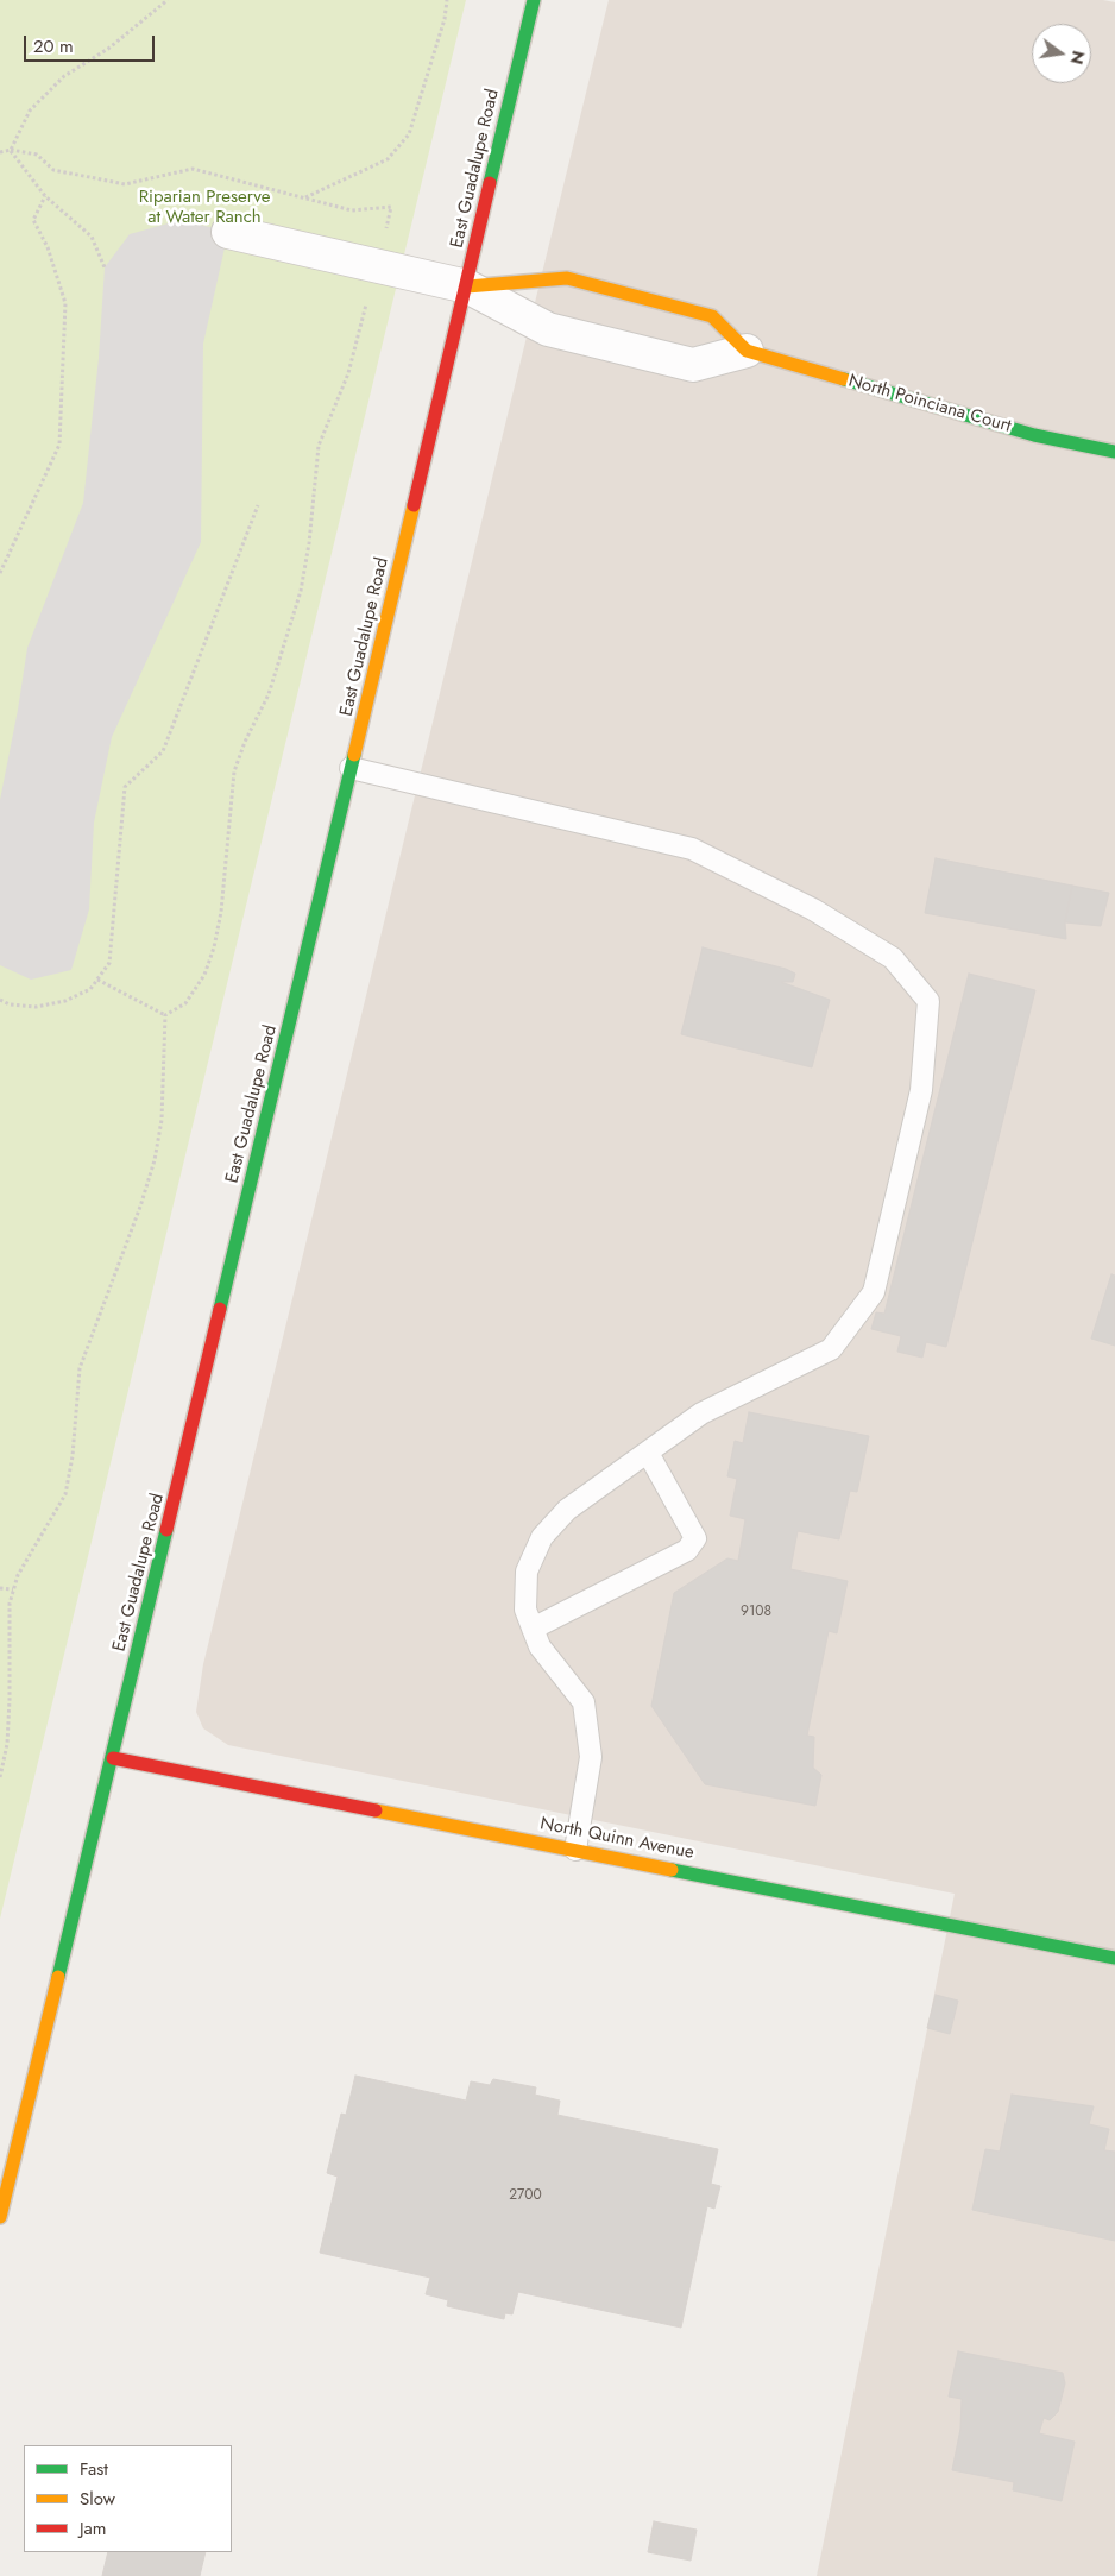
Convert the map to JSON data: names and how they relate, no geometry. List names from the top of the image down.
{
  "streets": {
    "main road": ["East Guadalupe Road", "North Poinciana Court", "North Quinn Avenue"]
  },
  "crossings": [
    ["East Guadalupe Road", "North Poinciana Court"],
    ["East Guadalupe Road", "North Quinn Avenue"]
  ],
  "parks": ["Riparian Preserve at Water Ranch"],
  "house_numbers": ["9108", "2700"],
  "legend": ["Fast", "Slow", "Jam"],
  "scale_bar": "20 m",
  "north": "right"
}
